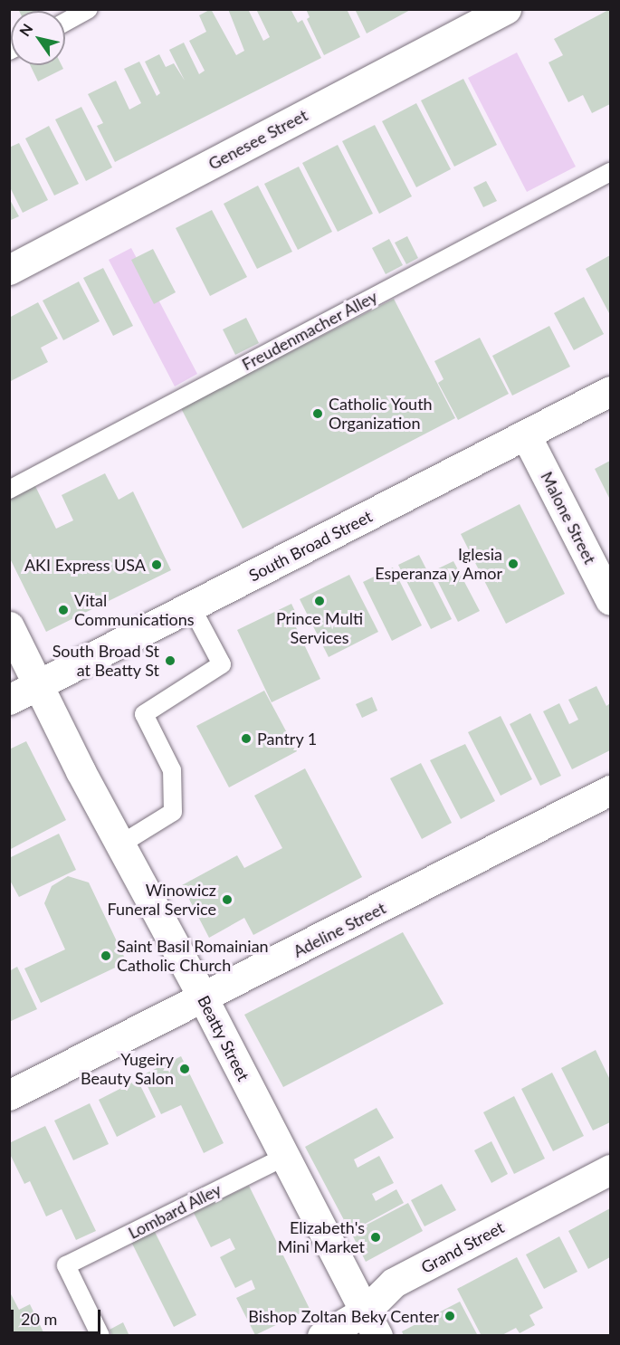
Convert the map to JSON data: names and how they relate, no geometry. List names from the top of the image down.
{
  "streets": {
    "street": [
      "Genesee Street",
      "Malone Street",
      "South Broad Street",
      "Adeline Street",
      "Beatty Street",
      "Grand Street"
    ],
    "lane": ["Freudenmacher Alley", "Lombard Alley"]
  },
  "crossings": [
    ["Malone Street", "South Broad Street"],
    ["South Broad Street", "Beatty Street"],
    ["Adeline Street", "Beatty Street"],
    ["Beatty Street", "Lombard Alley"],
    ["Beatty Street", "Grand Street"]
  ],
  "places": [
    "Catholic Youth Organization",
    "Iglesia Esperanza y Amor",
    "AKI Express USA",
    "Prince Multi Services",
    "Vital Communications",
    "South Broad St at Beatty St",
    "Pantry 1",
    "Winowicz Funeral Service",
    "Saint Basil Romainian Catholic Church",
    "Yugeiry Beauty Salon",
    "Elizabeth's Mini Market",
    "Bishop Zoltan Beky Center"
  ],
  "scale_bar": "20 m",
  "north": "top left"
}
